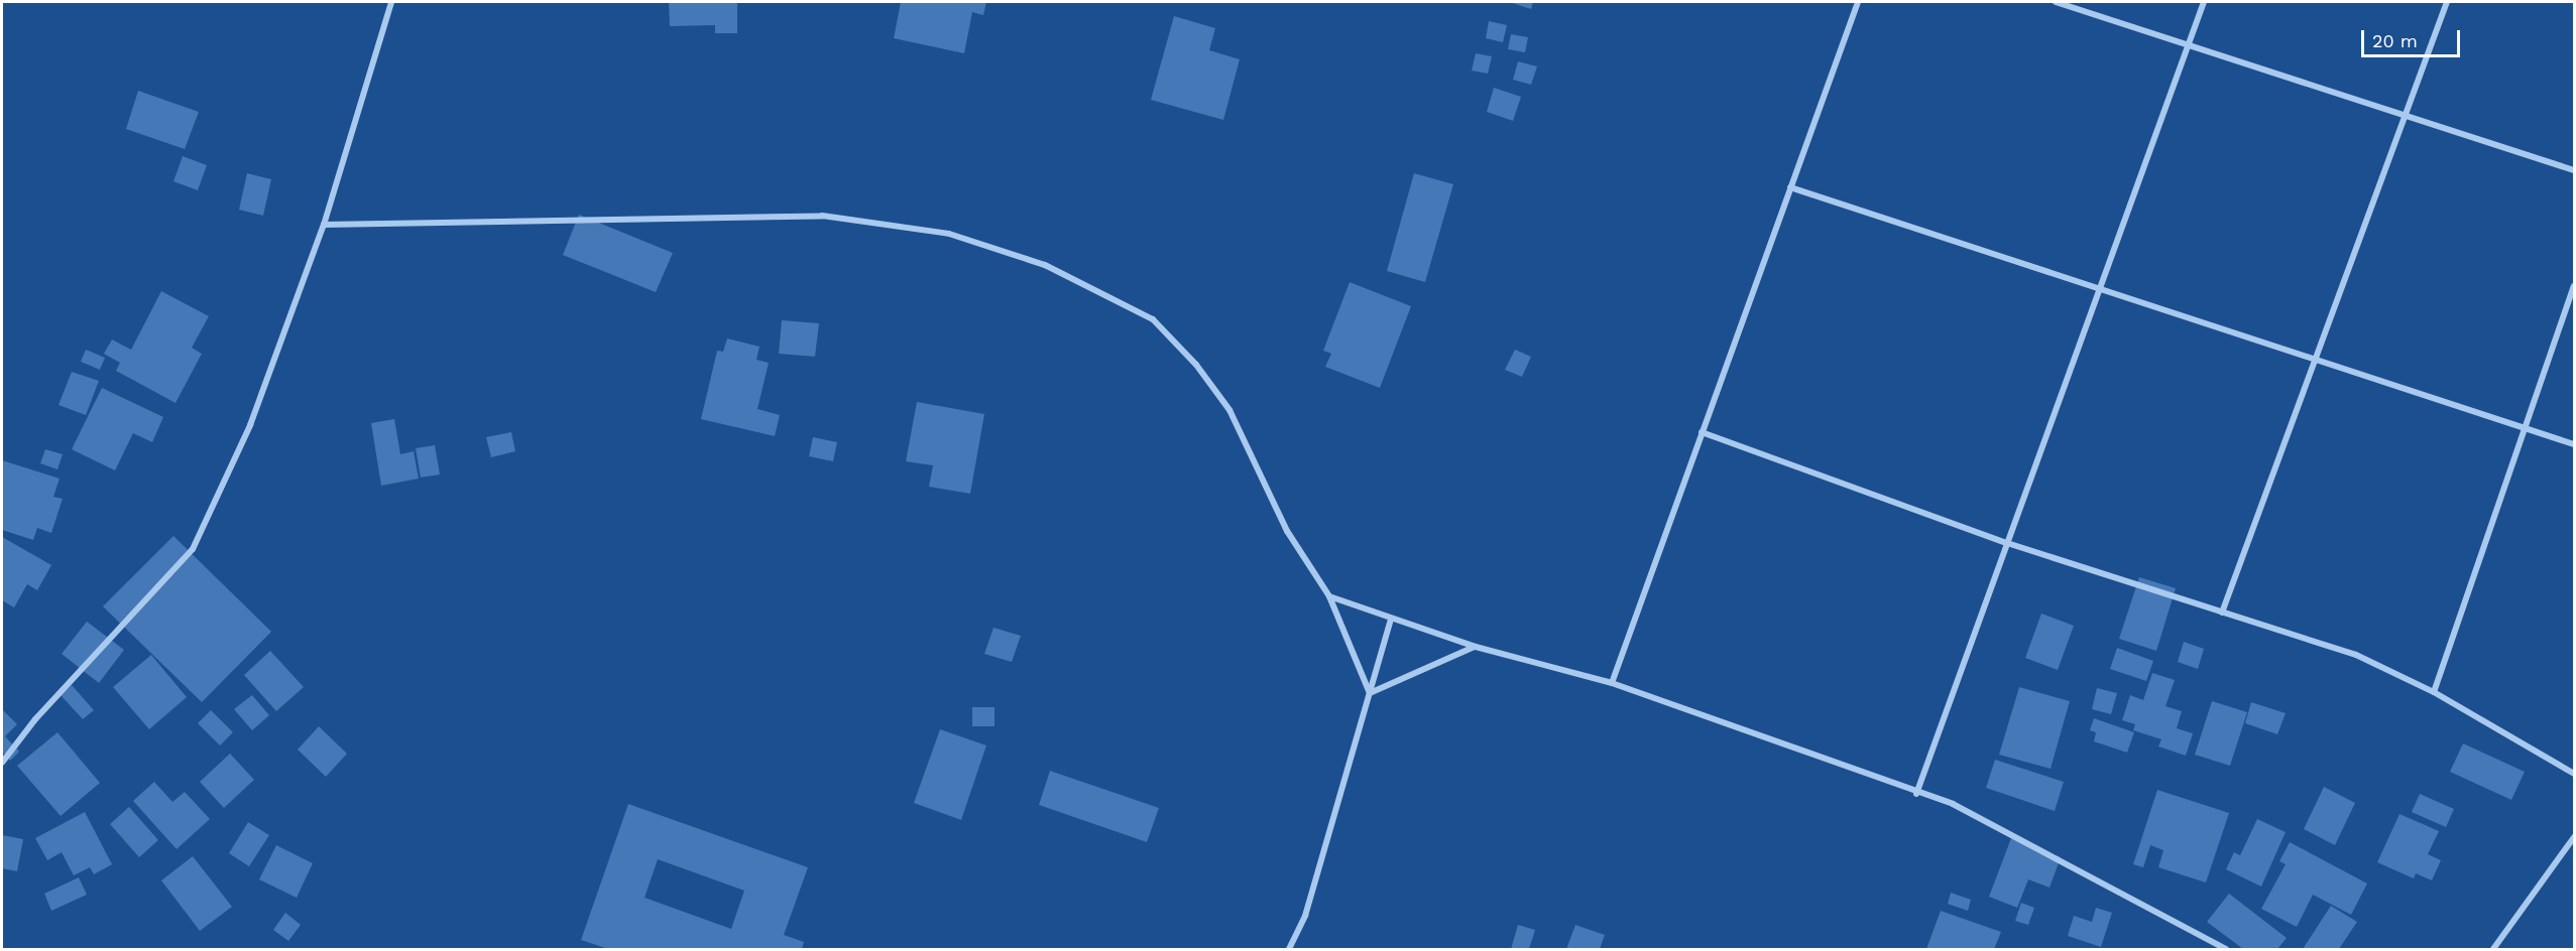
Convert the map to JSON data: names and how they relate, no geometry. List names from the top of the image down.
{
  "scale_bar": "20 m"
}
